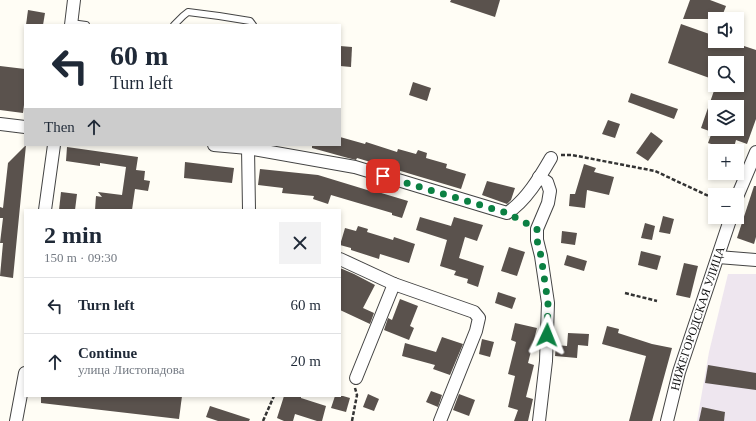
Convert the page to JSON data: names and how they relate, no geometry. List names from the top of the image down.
{
  "streets": {
    "street": ["НИЖЕГОРОДСКАЯ УЛИЦА"]
  },
  "page": {
    "map_buttons": ["+", "−"],
    "turn": ["60 m", "Turn left"],
    "then": "Then",
    "heading": ["2 min", "150 m · 09:30"],
    "list": [
      {
        "name": "Turn left",
        "value": "60 m"
      },
      {
        "name": "Continue",
        "note": "улица Листопадова",
        "value": "20 m"
      }
    ]
  }
}
